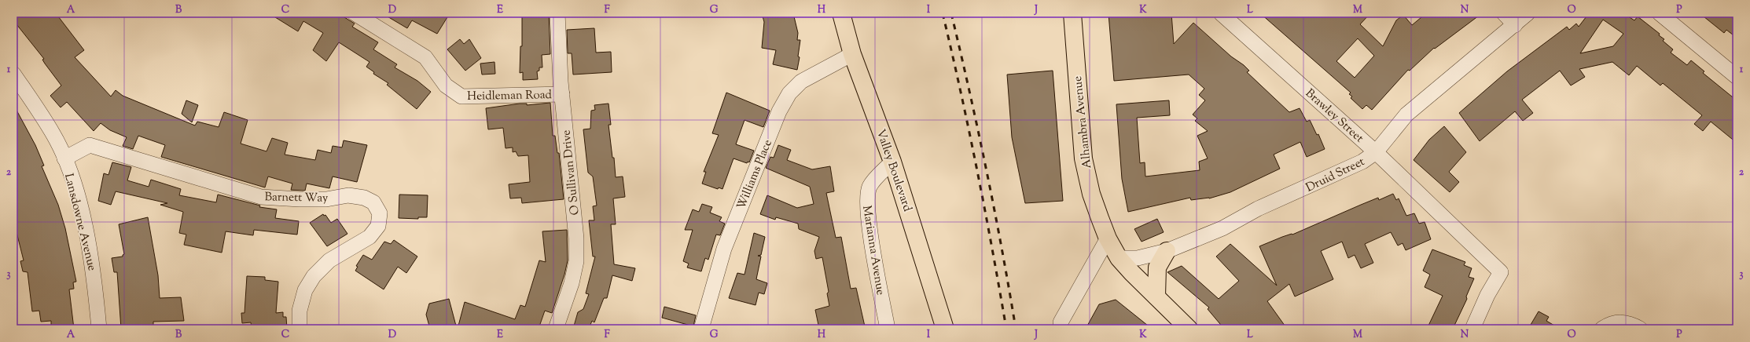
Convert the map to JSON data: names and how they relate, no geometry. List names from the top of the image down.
{
  "streets": {
    "main road": ["Alhambra Avenue", "Valley Boulevard"],
    "street": [
      "Heidleman Road",
      "Brawley Street",
      "O Sullivan Drive",
      "Williams Place",
      "Druid Street",
      "Barnett Way",
      "Lansdowne Avenue",
      "Marianna Avenue"
    ]
  },
  "crossings": [
    ["Heidleman Road", "O Sullivan Drive"],
    ["Brawley Street", "Druid Street"],
    ["Alhambra Avenue", "Druid Street"],
    ["Valley Boulevard", "Williams Place"],
    ["Valley Boulevard", "Marianna Avenue"],
    ["Barnett Way", "Lansdowne Avenue"]
  ],
  "grid": {
    "columns": [
      "A",
      "B",
      "C",
      "D",
      "E",
      "F",
      "G",
      "H",
      "I",
      "J",
      "K",
      "L",
      "M",
      "N",
      "O",
      "P"
    ],
    "rows": ["1", "2", "3"]
  }
}
